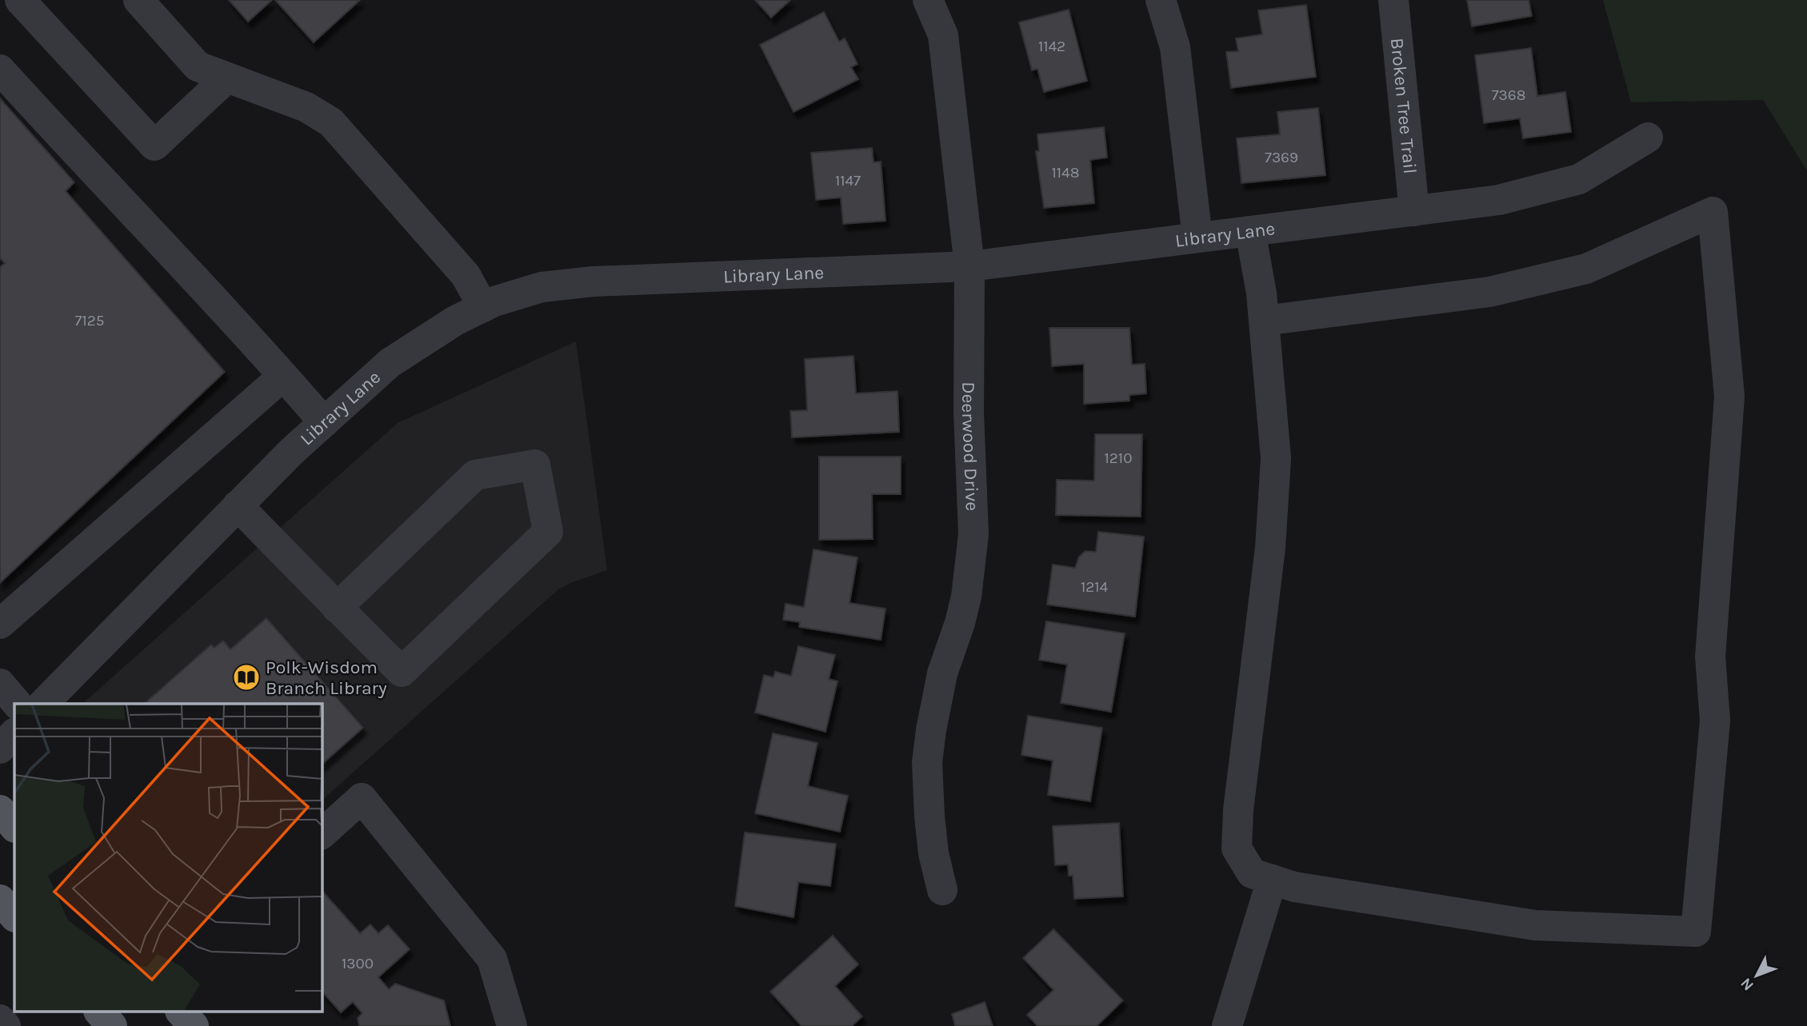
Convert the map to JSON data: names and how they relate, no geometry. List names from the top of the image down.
{
  "streets": {
    "street": ["Broken Tree Trail", "Library Lane", "Deerwood Drive"]
  },
  "crossings": [
    ["Broken Tree Trail", "Library Lane"],
    ["Library Lane", "Deerwood Drive"]
  ],
  "places": {
    "library": ["Polk-Wisdom Branch Library"]
  },
  "house_numbers": [
    "1142",
    "7368",
    "7369",
    "1148",
    "1147",
    "7125",
    "1210",
    "1214",
    "1300"
  ],
  "north": "bottom left"
}
